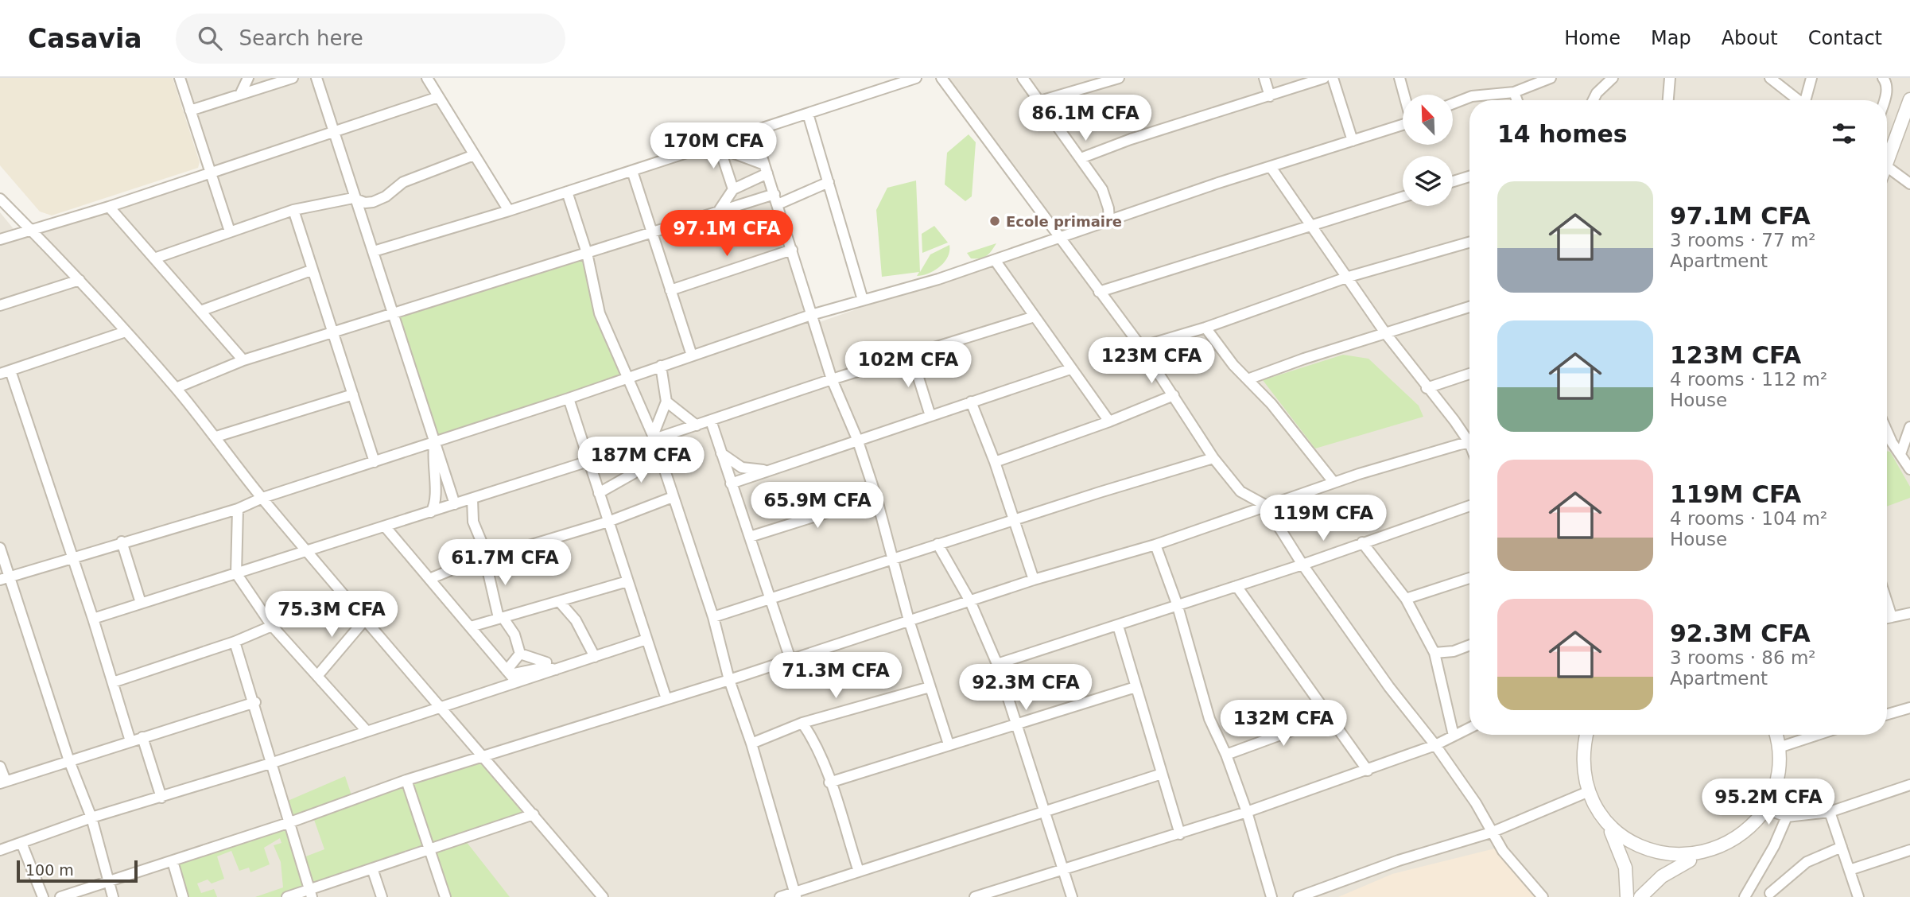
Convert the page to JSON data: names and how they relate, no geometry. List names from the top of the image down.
{
  "places": ["Ecole primaire"],
  "scale_bar": "100 m",
  "north": "top left",
  "page": {
    "header": "Casavia",
    "search": "Search here",
    "nav": [
      "Home",
      "Map",
      "About",
      "Contact"
    ],
    "price": [
      "86.1M CFA",
      "170M CFA",
      "97.1M CFA",
      "123M CFA",
      "102M CFA",
      "187M CFA",
      "65.9M CFA",
      "119M CFA",
      "61.7M CFA",
      "75.3M CFA",
      "71.3M CFA",
      "92.3M CFA",
      "132M CFA",
      "95.2M CFA"
    ],
    "heading": "14 homes",
    "list": [
      {
        "name": "97.1M CFA",
        "note": "3 rooms · 77 m² · Apartment"
      },
      {
        "name": "123M CFA",
        "note": "4 rooms · 112 m² · House"
      },
      {
        "name": "119M CFA",
        "note": "4 rooms · 104 m² · House"
      },
      {
        "name": "92.3M CFA",
        "note": "3 rooms · 86 m² · Apartment"
      }
    ],
    "scale": "100 m"
  }
}
